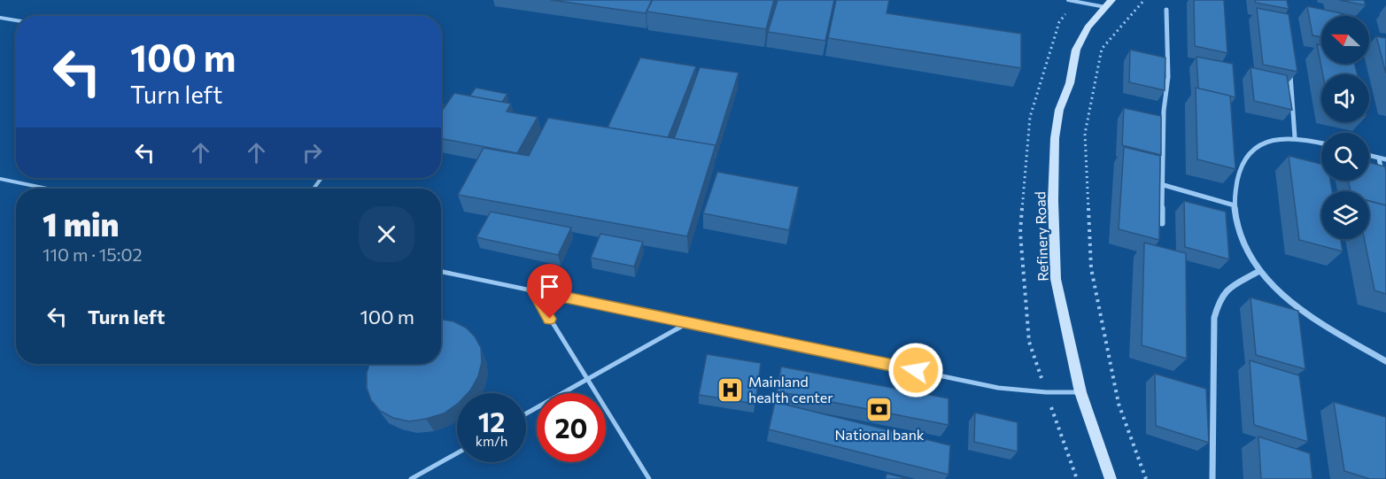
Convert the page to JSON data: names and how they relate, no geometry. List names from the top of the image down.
{
  "streets": {
    "main road": ["Refinery Road"]
  },
  "places": {
    "hospital": ["Mainland health center"],
    "bank": ["National bank"]
  },
  "north": "left",
  "page": {
    "turn": ["100 m", "Turn left"],
    "heading": ["1 min", "110 m · 15:02"],
    "list": [
      {
        "name": "Turn left",
        "value": "100 m"
      }
    ],
    "speed": "12 km/h",
    "limit": "20"
  }
}
